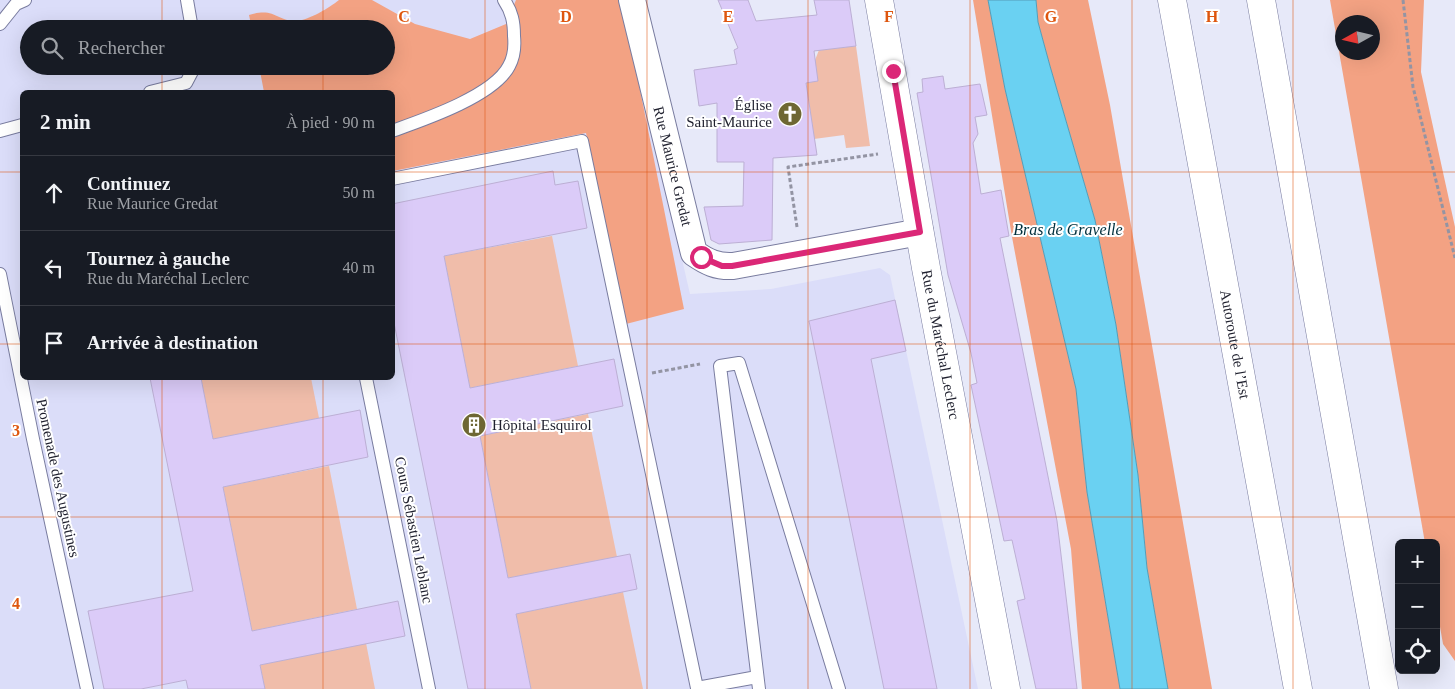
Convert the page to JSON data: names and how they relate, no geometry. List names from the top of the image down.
{
  "streets": {
    "main road": ["Autoroute de l’Est", "Rue du Maréchal Leclerc"],
    "street": ["Rue Maurice Gredat"],
    "lane": ["Promenade des Augustines", "Cours Sébastien Leblanc"]
  },
  "crossings": [
    ["Rue Maurice Gredat", "Rue du Maréchal Leclerc"]
  ],
  "water": ["Bras de Gravelle"],
  "places": {
    "church": ["Église Saint-Maurice"],
    "building": ["Hôpital Esquirol"]
  },
  "north": "left",
  "page": {
    "search": "Rechercher",
    "heading": ["2 min", "À pied · 90 m"],
    "list": [
      ["Continuez", "Rue Maurice Gredat", "50 m"],
      ["Tournez à gauche", "Rue du Maréchal Leclerc", "40 m"],
      "Arrivée à destination"
    ],
    "map_buttons": ["+", "−"]
  },
  "grid": {
    "columns": [
      "C",
      "D",
      "E",
      "F",
      "G",
      "H"
    ],
    "rows": ["3", "4"]
  }
}
